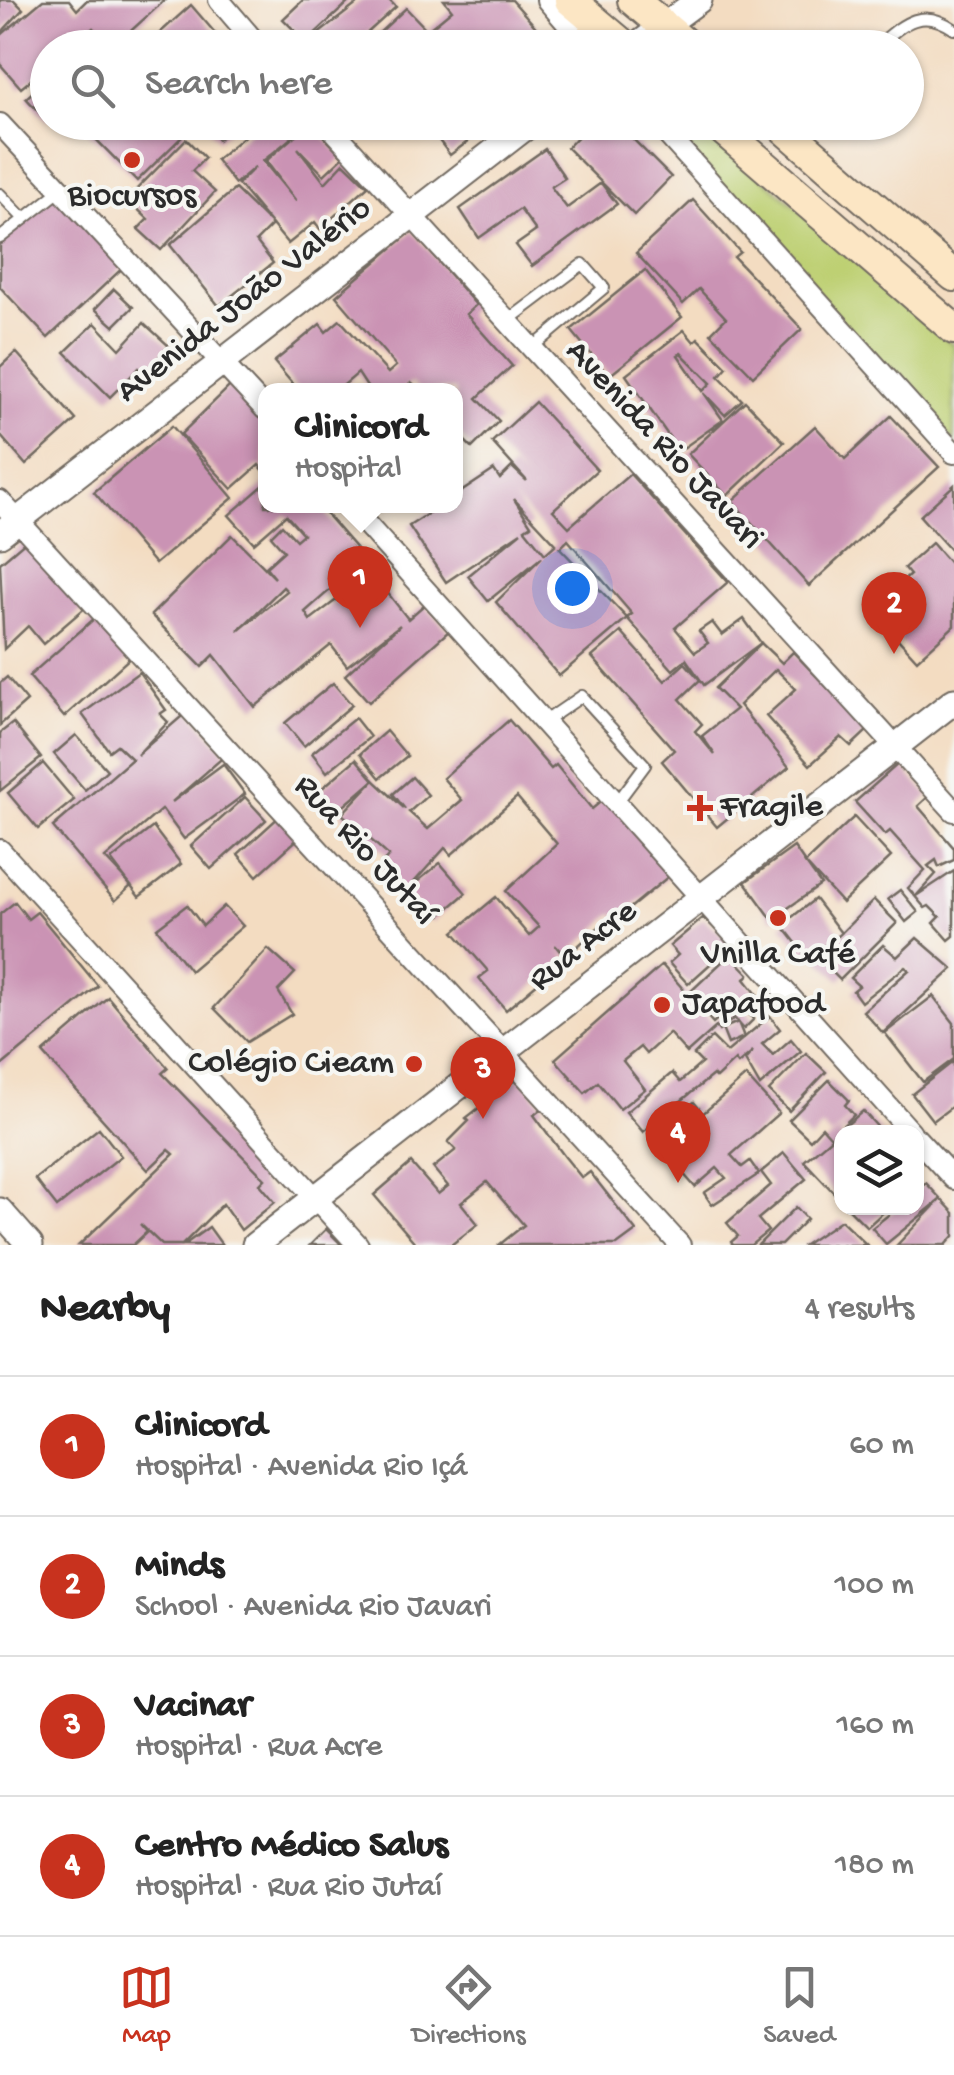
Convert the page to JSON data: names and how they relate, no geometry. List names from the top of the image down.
{
  "streets": {
    "street": [
      "Avenida João Valério",
      "Avenida Rio Javari",
      "Rua Rio Jutaí",
      "Rua Acre"
    ]
  },
  "crossings": [
    ["Avenida João Valério", "Avenida Rio Javari"],
    ["Avenida João Valério", "Rua Rio Jutaí"],
    ["Avenida Rio Javari", "Rua Acre"],
    ["Rua Rio Jutaí", "Rua Acre"]
  ],
  "places": {
    "other": [
      "Biocursos",
      "Vnilla Café",
      "Japafood",
      "Colégio Cieam"
    ],
    "health": ["Fragile"]
  },
  "page": {
    "search": "Search here",
    "popup": ["Clinicord", "Hospital"],
    "pins": [
      "1",
      "2",
      "3",
      "4"
    ],
    "heading": ["Nearby", "4 results"],
    "list": [
      {
        "mark": "1",
        "name": "Clinicord",
        "note": "Hospital · Avenida Rio Içá",
        "value": "60 m"
      },
      {
        "mark": "2",
        "name": "Minds",
        "note": "School · Avenida Rio Javari",
        "value": "100 m"
      },
      {
        "mark": "3",
        "name": "Vacinar",
        "note": "Hospital · Rua Acre",
        "value": "160 m"
      },
      {
        "mark": "4",
        "name": "Centro Médico Salus",
        "note": "Hospital · Rua Rio Jutaí",
        "value": "180 m"
      }
    ],
    "nav": ["Map", "Directions", "Saved"]
  }
}
